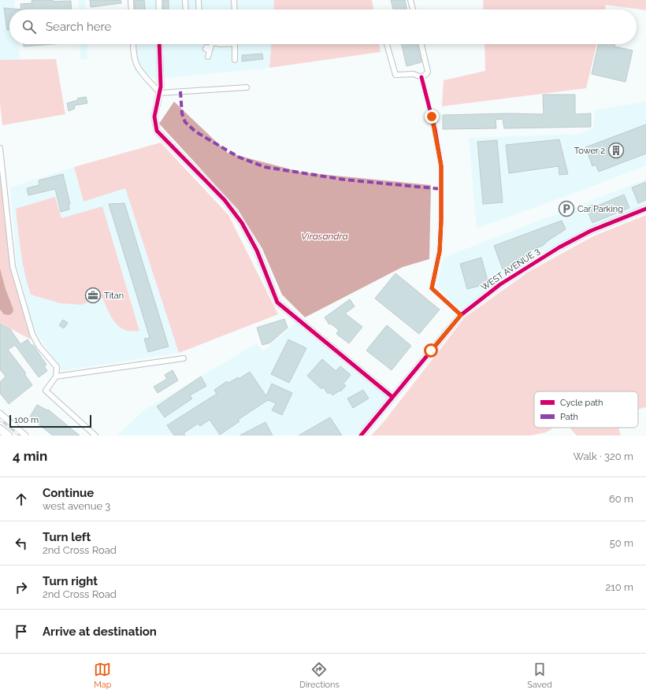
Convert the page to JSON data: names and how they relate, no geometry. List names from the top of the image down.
{
  "streets": {
    "street": ["WEST AVENUE 3"]
  },
  "water": ["Virasandra"],
  "places": {
    "building": ["Tower 2"],
    "parking": ["Car Parking"],
    "office": ["Titan"]
  },
  "legend": ["Cycle path", "Path"],
  "scale_bar": "100 m",
  "page": {
    "search": "Search here",
    "scale": "100 m",
    "heading": ["4 min", "Walk · 320 m"],
    "list": [
      ["Continue", "west avenue 3", "60 m"],
      ["Turn left", "2nd Cross Road", "50 m"],
      ["Turn right", "2nd Cross Road", "210 m"],
      "Arrive at destination"
    ],
    "nav": ["Map", "Directions", "Saved"]
  }
}
